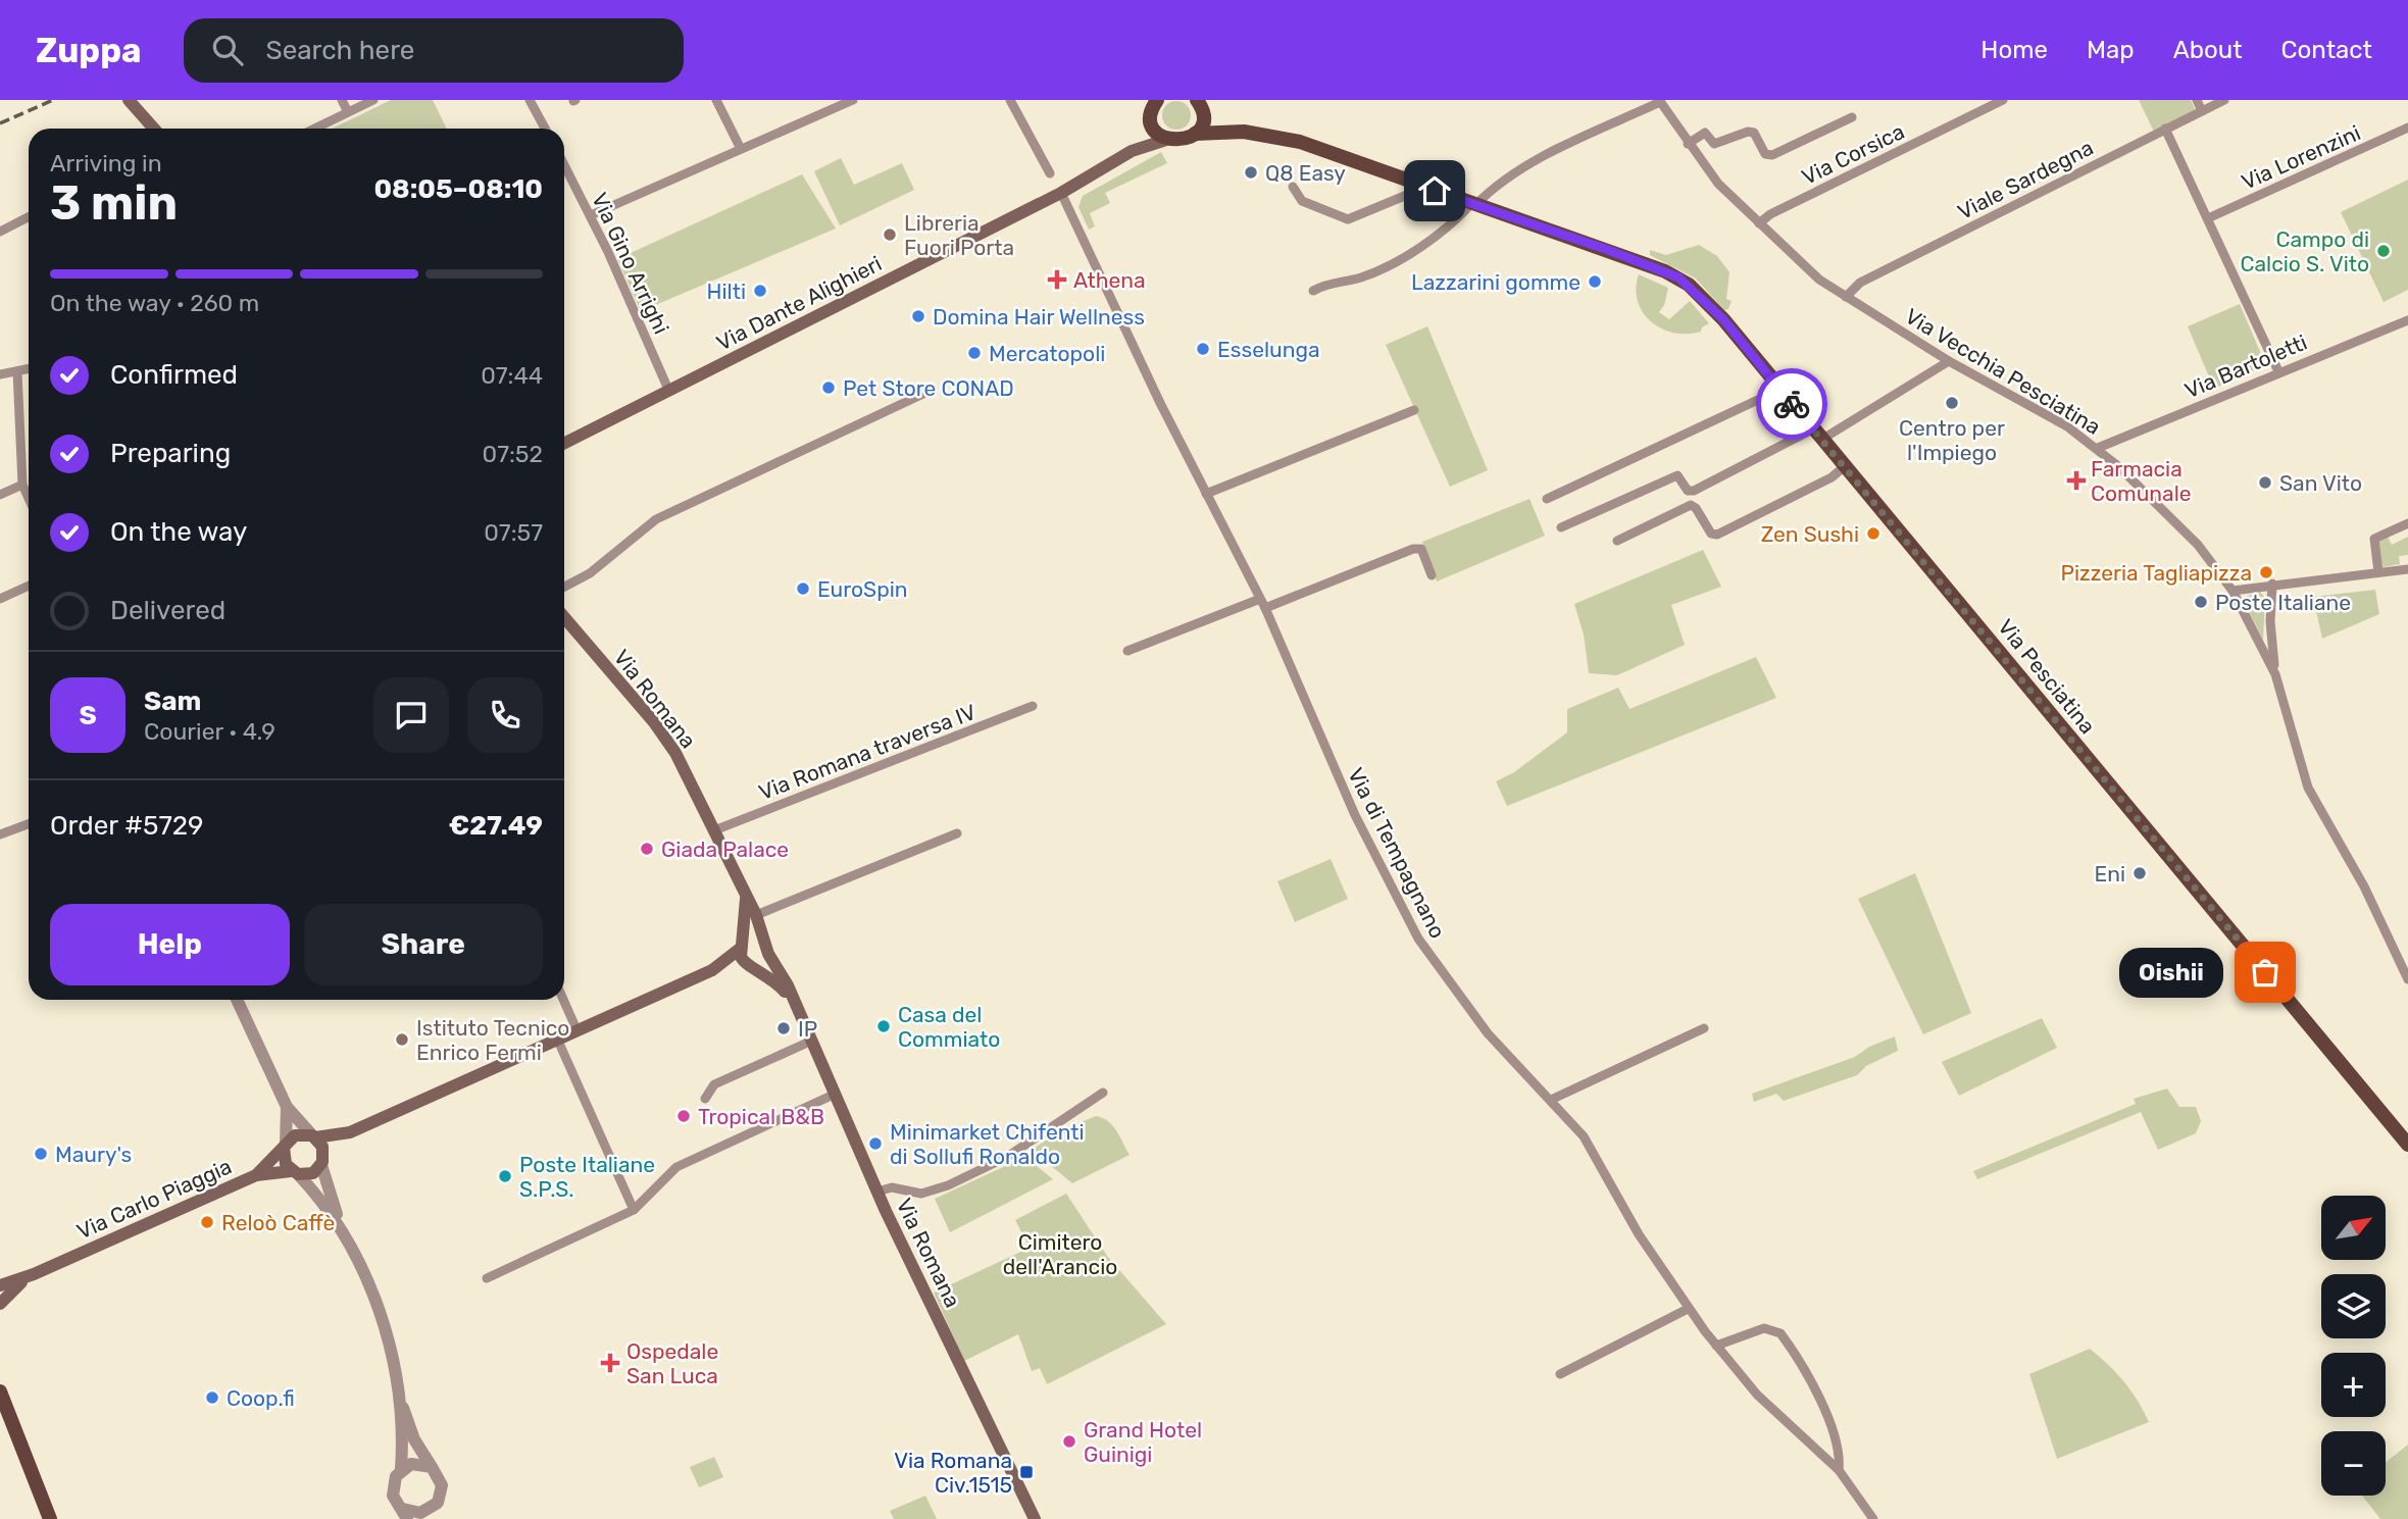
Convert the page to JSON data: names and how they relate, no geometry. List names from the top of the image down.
{
  "streets": {
    "main road": [
      "Via Dante Alighieri",
      "Via Pesciatina",
      "Via Romana",
      "Via Carlo Piaggia"
    ],
    "street": [
      "Via Corsica",
      "Via Lorenzini",
      "Viale Sardegna",
      "Via Gino Arrighi",
      "Via Bartoletti",
      "Via Vecchia Pesciatina",
      "Via Romana traversa IV",
      "Via di Tempagnano"
    ]
  },
  "crossings": [
    ["Via Corsica", "Via Vecchia Pesciatina"],
    ["Viale Sardegna", "Via Vecchia Pesciatina"],
    ["Via Gino Arrighi", "Via Dante Alighieri"],
    ["Via Dante Alighieri", "Via di Tempagnano"],
    ["Via Bartoletti", "Via Vecchia Pesciatina"],
    ["Via Romana", "Via Romana traversa IV"],
    ["Via Romana", "Via Carlo Piaggia"]
  ],
  "parks": ["Cimitero dell'Arancio"],
  "places": {
    "other": [
      "Q8 Easy",
      "Libreria Fuori Porta",
      "Campo di Calcio S. Vito",
      "Lazzarini gomme",
      "Hilti",
      "Domina Hair Wellness",
      "Esselunga",
      "Mercatopoli",
      "Pet Store CONAD",
      "Centro per l'Impiego",
      "San Vito",
      "Zen Sushi",
      "Pizzeria Tagliapizza",
      "EuroSpin",
      "Poste Italiane",
      "Giada Palace",
      "Eni",
      "Oishii",
      "Casa del Commiato",
      "IP",
      "Istituto Tecnico Enrico Fermi",
      "Tropical B&B",
      "Minimarket Chifenti di Sollufi Ronaldo",
      "Maury's",
      "Poste Italiane S.P.S.",
      "Reloò Caffè",
      "Coop.fi",
      "Grand Hotel Guinigi"
    ],
    "health": ["Athena", "Farmacia Comunale", "Ospedale San Luca"],
    "transit": ["Via Romana Civ.1515"]
  },
  "north": "top right",
  "page": {
    "header": "Zuppa",
    "search": "Search here",
    "nav": [
      "Home",
      "Map",
      "About",
      "Contact"
    ],
    "heading": ["3 min", "Arriving in", "08:05–08:10"],
    "panel": [
      "Sam",
      "Courier · 4.9",
      "Order #5729",
      "€27.49"
    ],
    "bar": "On the way · 260 m",
    "list": [
      ["Confirmed", "07:44"],
      ["Preparing", "07:52"],
      ["On the way", "07:57"],
      "Delivered"
    ],
    "round": "S",
    "buttons": ["Help", "Share"],
    "bubble": "Oishii",
    "map_buttons": ["+", "−"]
  }
}
